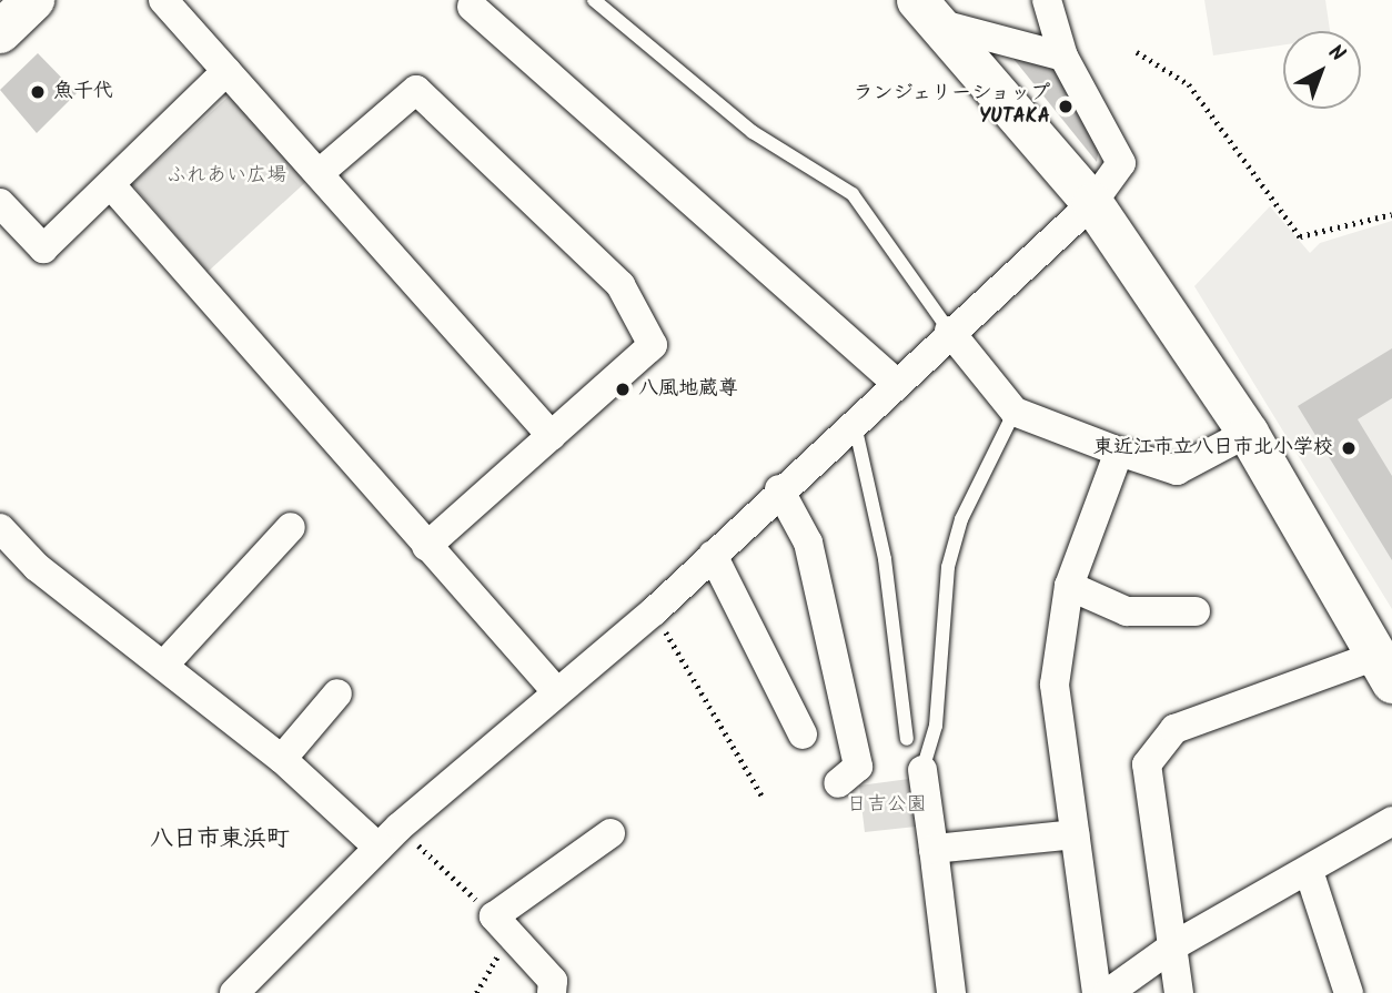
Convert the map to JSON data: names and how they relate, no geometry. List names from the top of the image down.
{
  "districts": ["八日市東浜町"],
  "parks": ["ふれあい広場", "日吉公園"],
  "places": [
    "魚千代",
    "ランジェリーショップ YUTAKA",
    "八風地蔵尊",
    "東近江市立八日市北小学校"
  ],
  "north": "top right"
}
